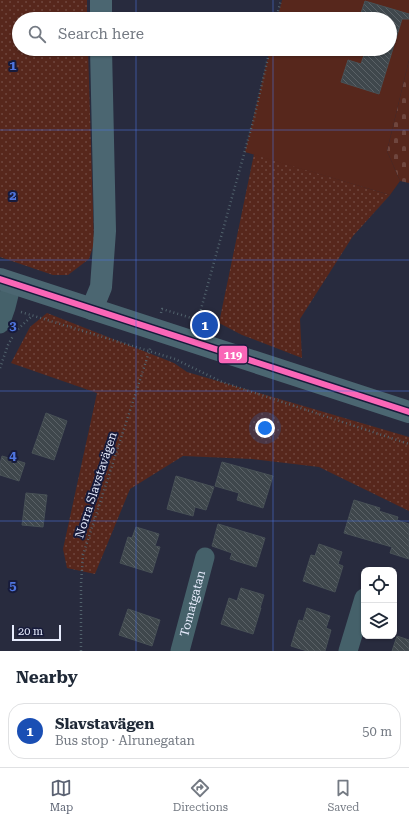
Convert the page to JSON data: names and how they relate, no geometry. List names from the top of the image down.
{
  "streets": {
    "street": ["Tomatgatan"],
    "path": ["Norra Slavstavägen"]
  },
  "lines": ["transit line 119"],
  "scale_bar": "20 m",
  "page": {
    "search": "Search here",
    "pins": "1",
    "scale": "20 m",
    "heading": "Nearby",
    "list": [
      {
        "mark": "1",
        "name": "Slavstavägen",
        "note": "Bus stop · Alrunegatan",
        "value": "50 m"
      }
    ],
    "nav": ["Map", "Directions", "Saved"]
  },
  "grid": {
    "rows": [
      "1",
      "2",
      "3",
      "4",
      "5"
    ]
  }
}
